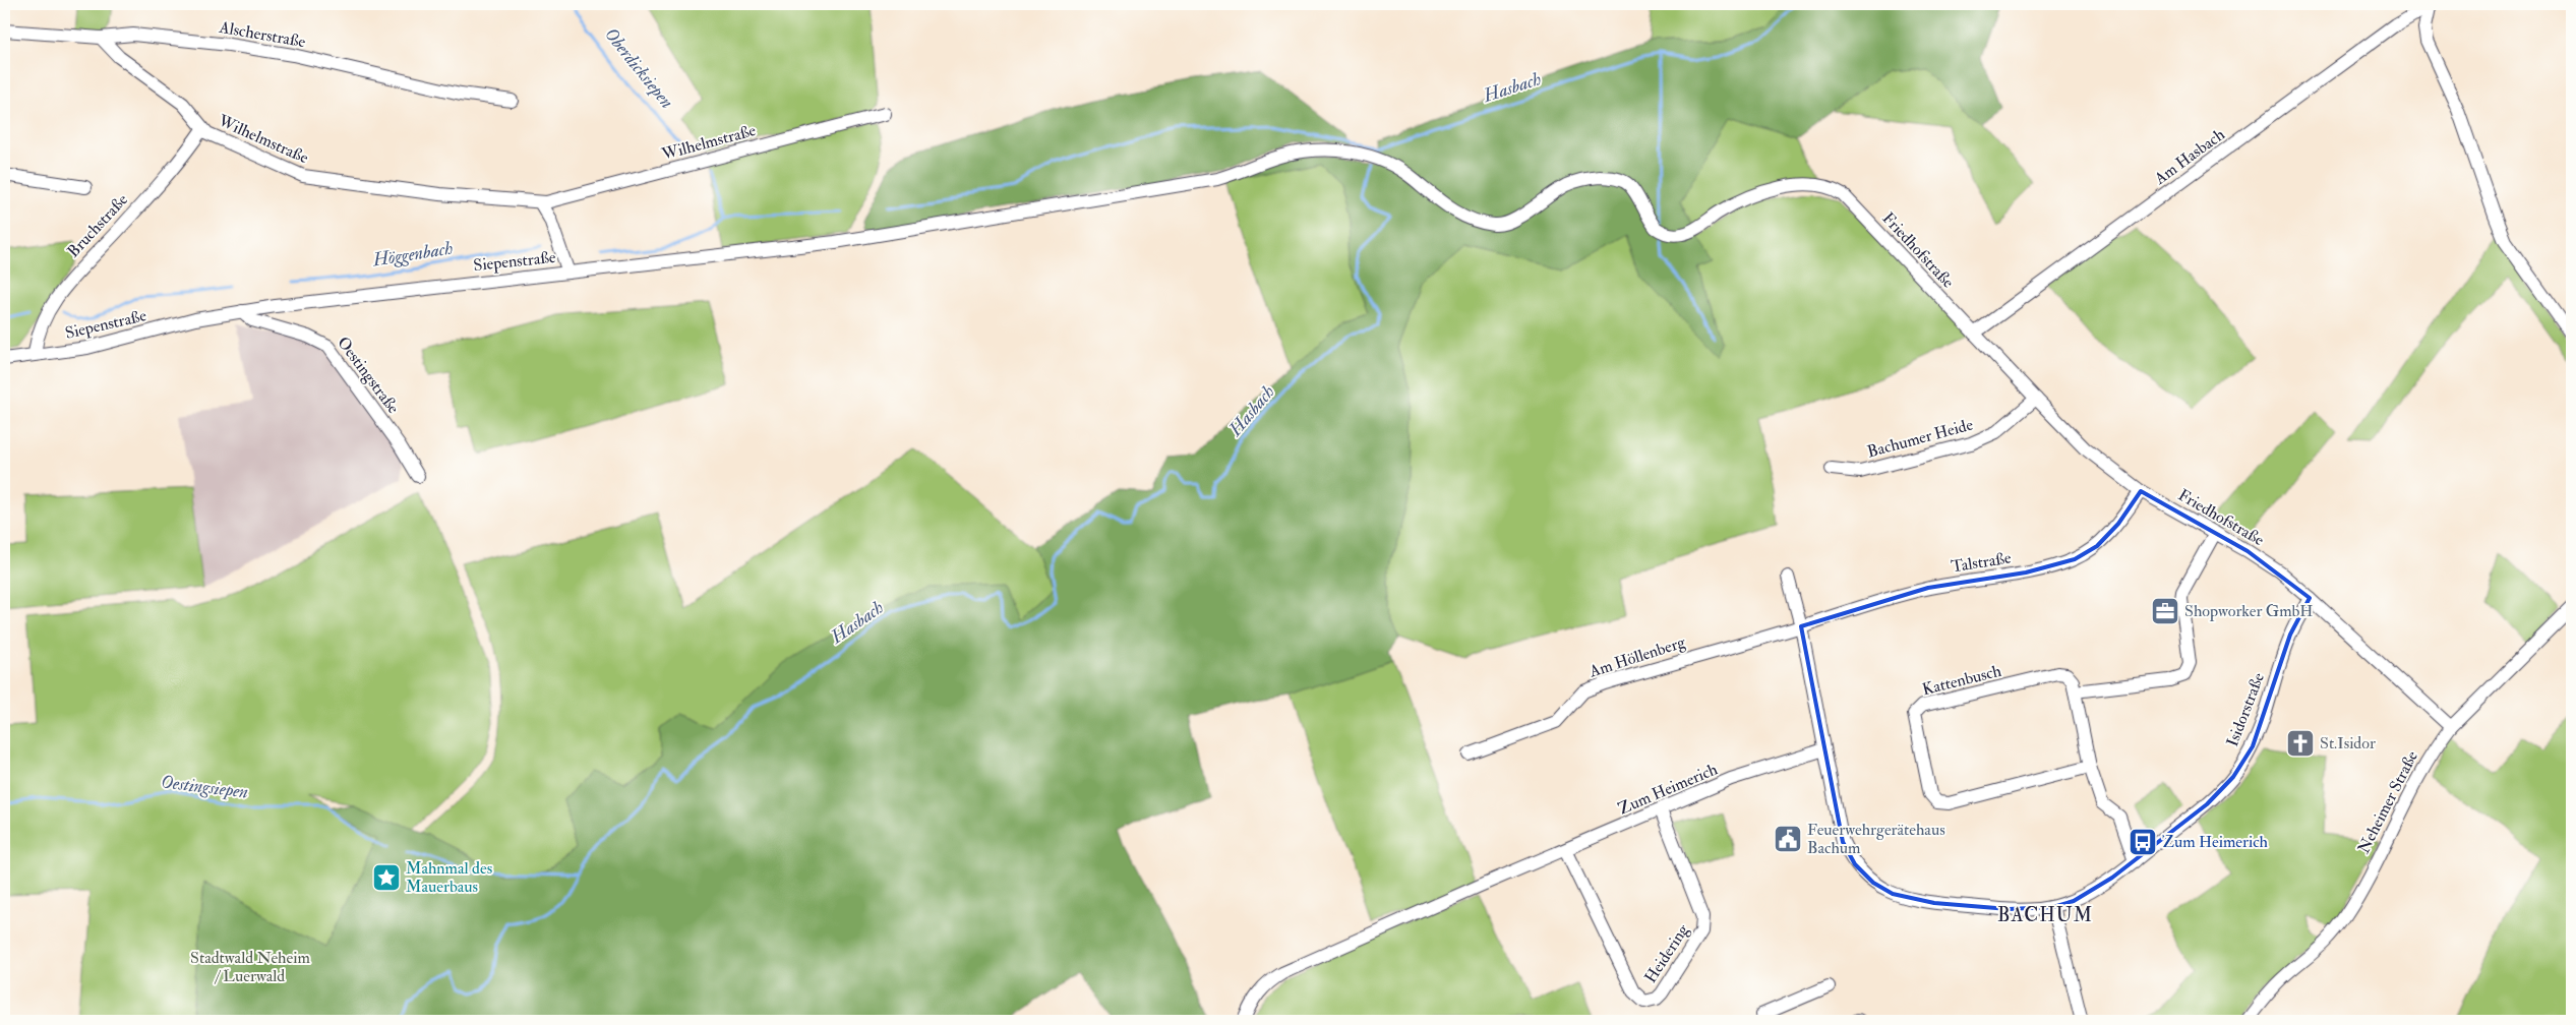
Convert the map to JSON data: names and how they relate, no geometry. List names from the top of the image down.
{
  "streets": {
    "street": [
      "Alscherstraße",
      "Wilhelmstraße",
      "Am Hasbach",
      "Bruchstraße",
      "Friedhofstraße",
      "Siepenstraße",
      "Oestingstraße",
      "Bachumer Heide",
      "Talstraße",
      "Am Höllenberg",
      "Kattenbusch",
      "Isidorstraße",
      "Zum Heimerich",
      "Neheimer Straße",
      "Heidering"
    ]
  },
  "crossings": [
    ["Alscherstraße", "Wilhelmstraße"],
    ["Wilhelmstraße", "Bruchstraße"],
    ["Am Hasbach", "Friedhofstraße"],
    ["Bruchstraße", "Siepenstraße"],
    ["Friedhofstraße", "Siepenstraße"],
    ["Friedhofstraße", "Bachumer Heide"],
    ["Friedhofstraße", "Talstraße"],
    ["Friedhofstraße", "Isidorstraße"],
    ["Siepenstraße", "Oestingstraße"],
    ["Talstraße", "Am Höllenberg"],
    ["Kattenbusch", "Isidorstraße"],
    ["Zum Heimerich", "Heidering"]
  ],
  "districts": ["BACHUM"],
  "water": [
    "Oberdicksiepen",
    "Hasbach",
    "Höggenbach",
    "Oestingsiepen"
  ],
  "parks": ["Stadtwald Neheim / Luerwald"],
  "places": {
    "office": ["Shopworker GmbH"],
    "church": ["St.Isidor"],
    "public building": ["Feuerwehrgerätehaus Bachum"],
    "bus stop": ["Zum Heimerich"],
    "place": ["Mahnmal des Mauerbaus"]
  }
}
